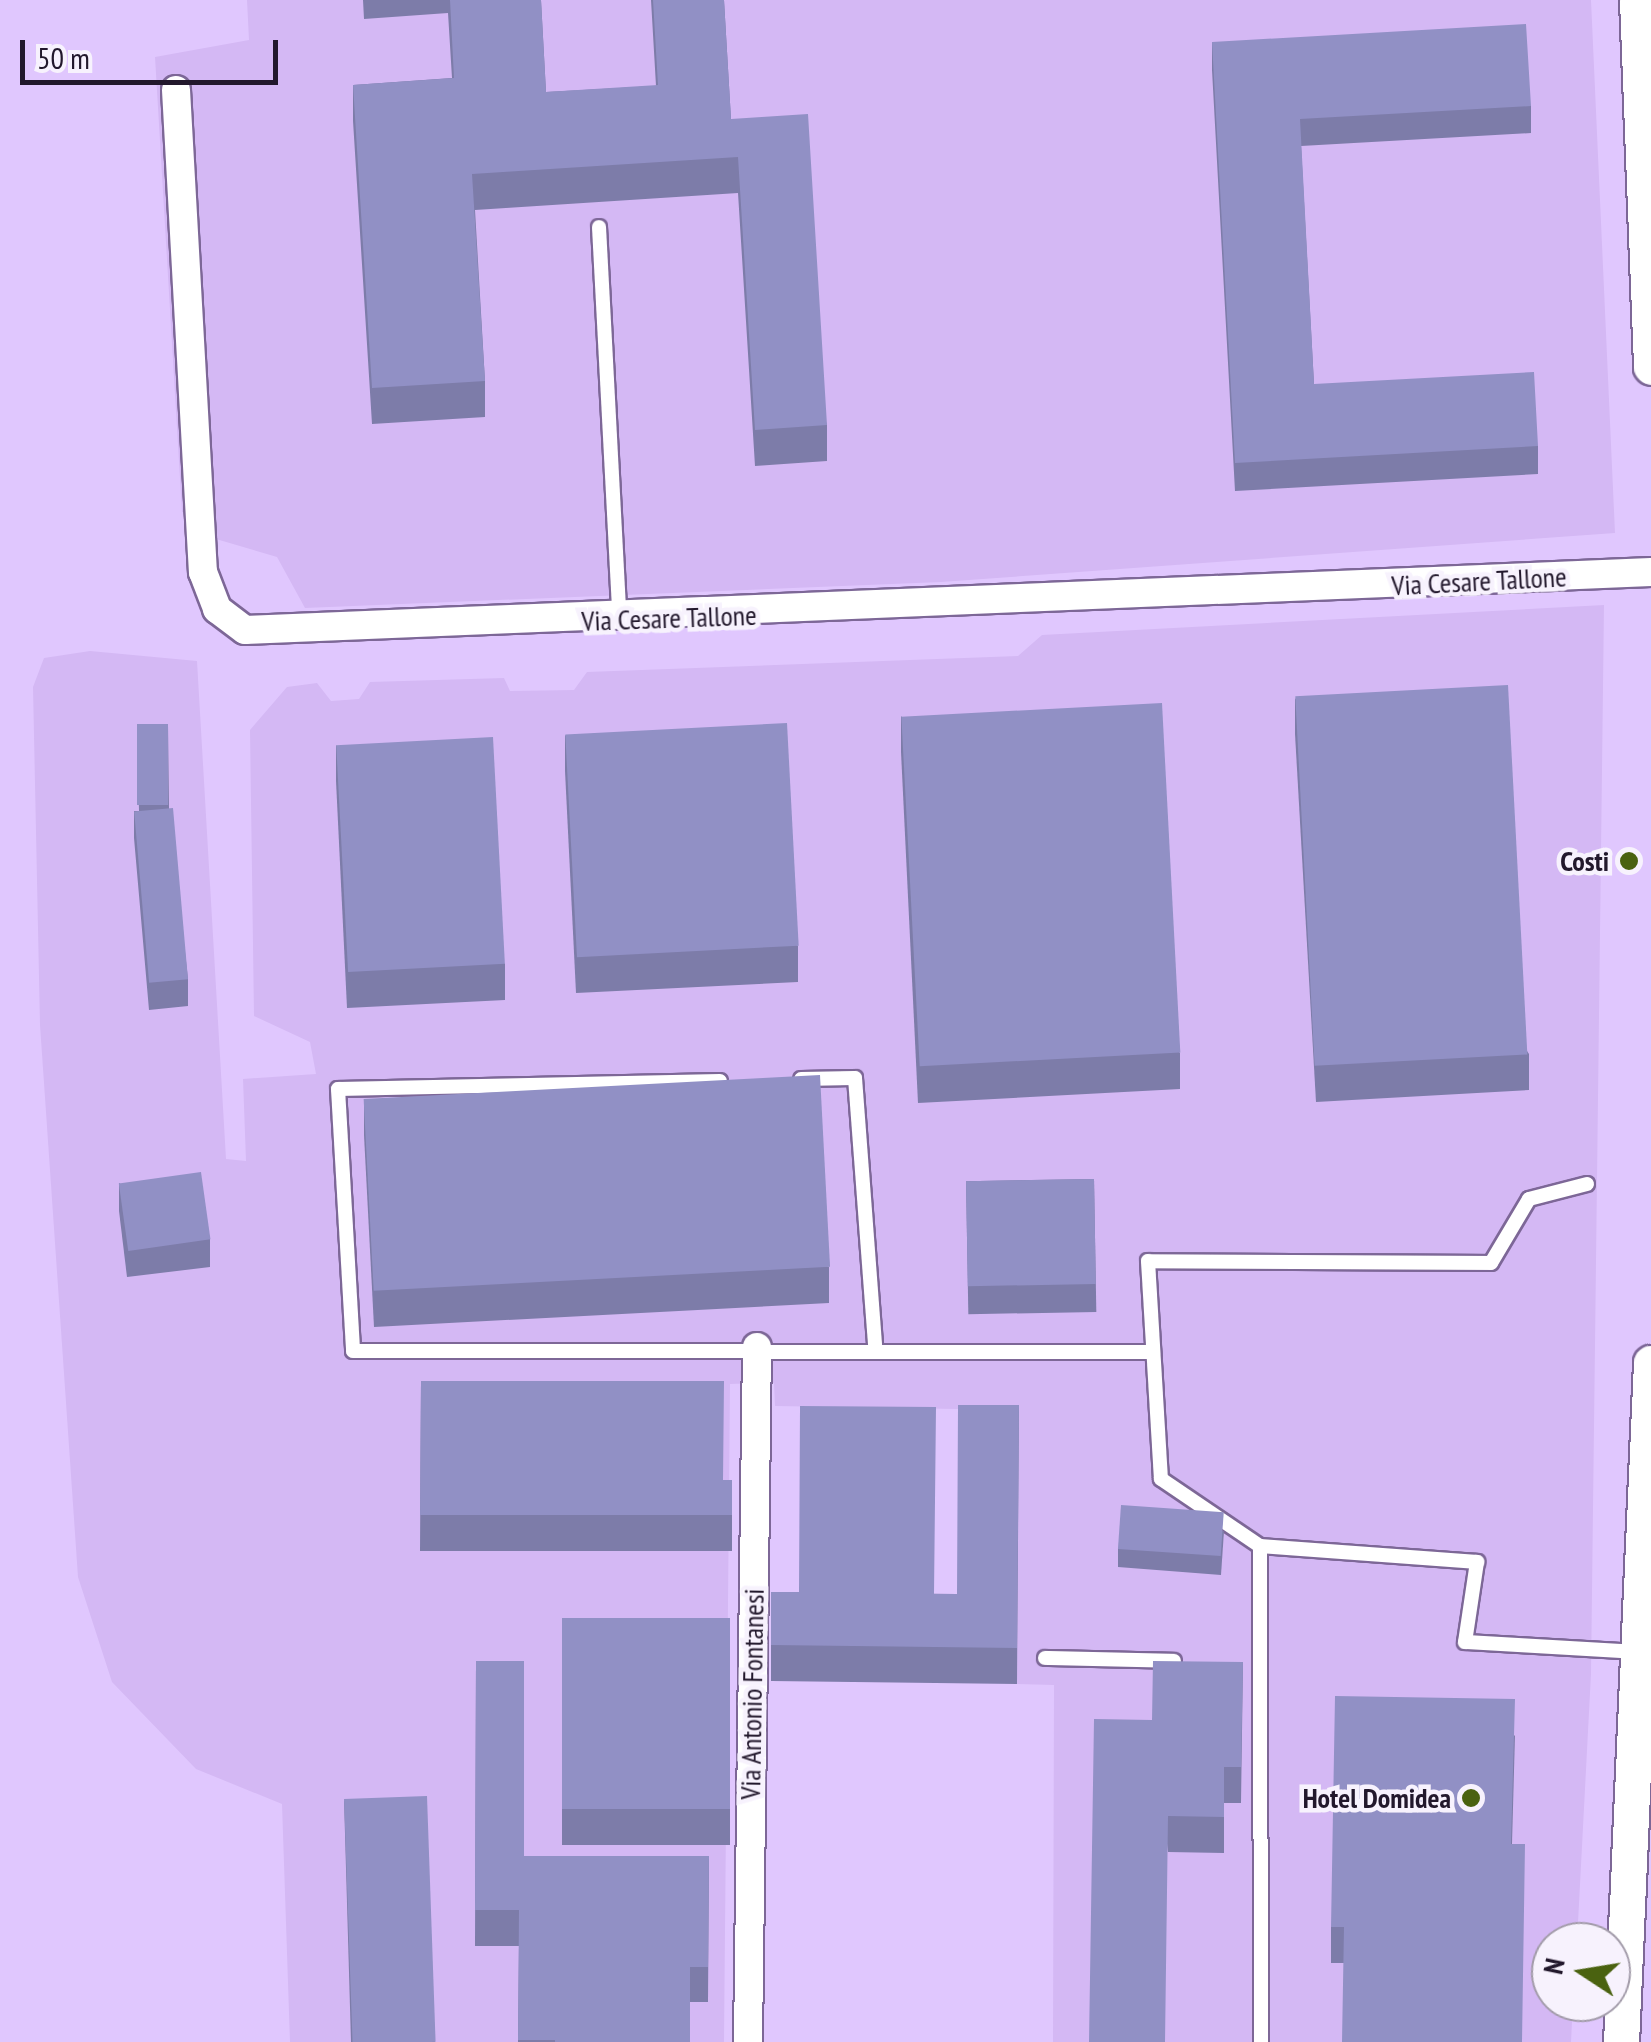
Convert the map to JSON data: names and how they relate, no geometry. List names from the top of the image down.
{
  "streets": {
    "street": ["Via Cesare Tallone", "Via Antonio Fontanesi"]
  },
  "places": ["Costi", "Hotel Domidea"],
  "scale_bar": "50 m",
  "north": "left"
}
